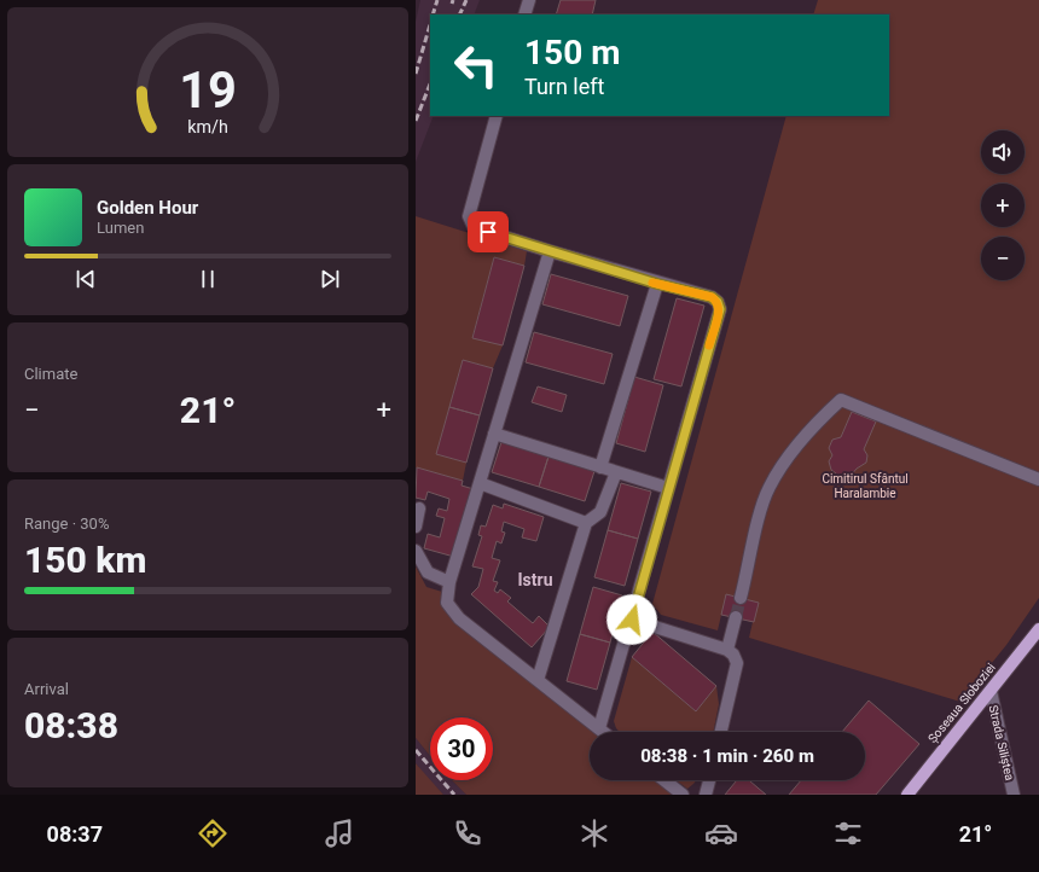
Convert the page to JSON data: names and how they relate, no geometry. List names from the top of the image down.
{
  "streets": {
    "main road": ["Șoseaua Sloboziei"],
    "street": ["Strada Siliștea"]
  },
  "crossings": [
    ["Șoseaua Sloboziei", "Strada Siliștea"]
  ],
  "districts": ["Istru"],
  "parks": ["Cimitirul Sfântul Haralambie"],
  "page": {
    "turn": ["150 m", "Turn left"],
    "map_buttons": ["+", "−"],
    "song": ["Golden Hour", "Lumen"],
    "tile": [
      "Climate",
      ["Range · 30%", "150 km"],
      ["Arrival", "08:38"]
    ],
    "heat": ["−", "21°", "+"],
    "limit": "30",
    "trip": "08:38 · 1 min · 260 m",
    "tabs": ["08:37", "21°"],
    "gauge": ["19", "km/h"]
  }
}
